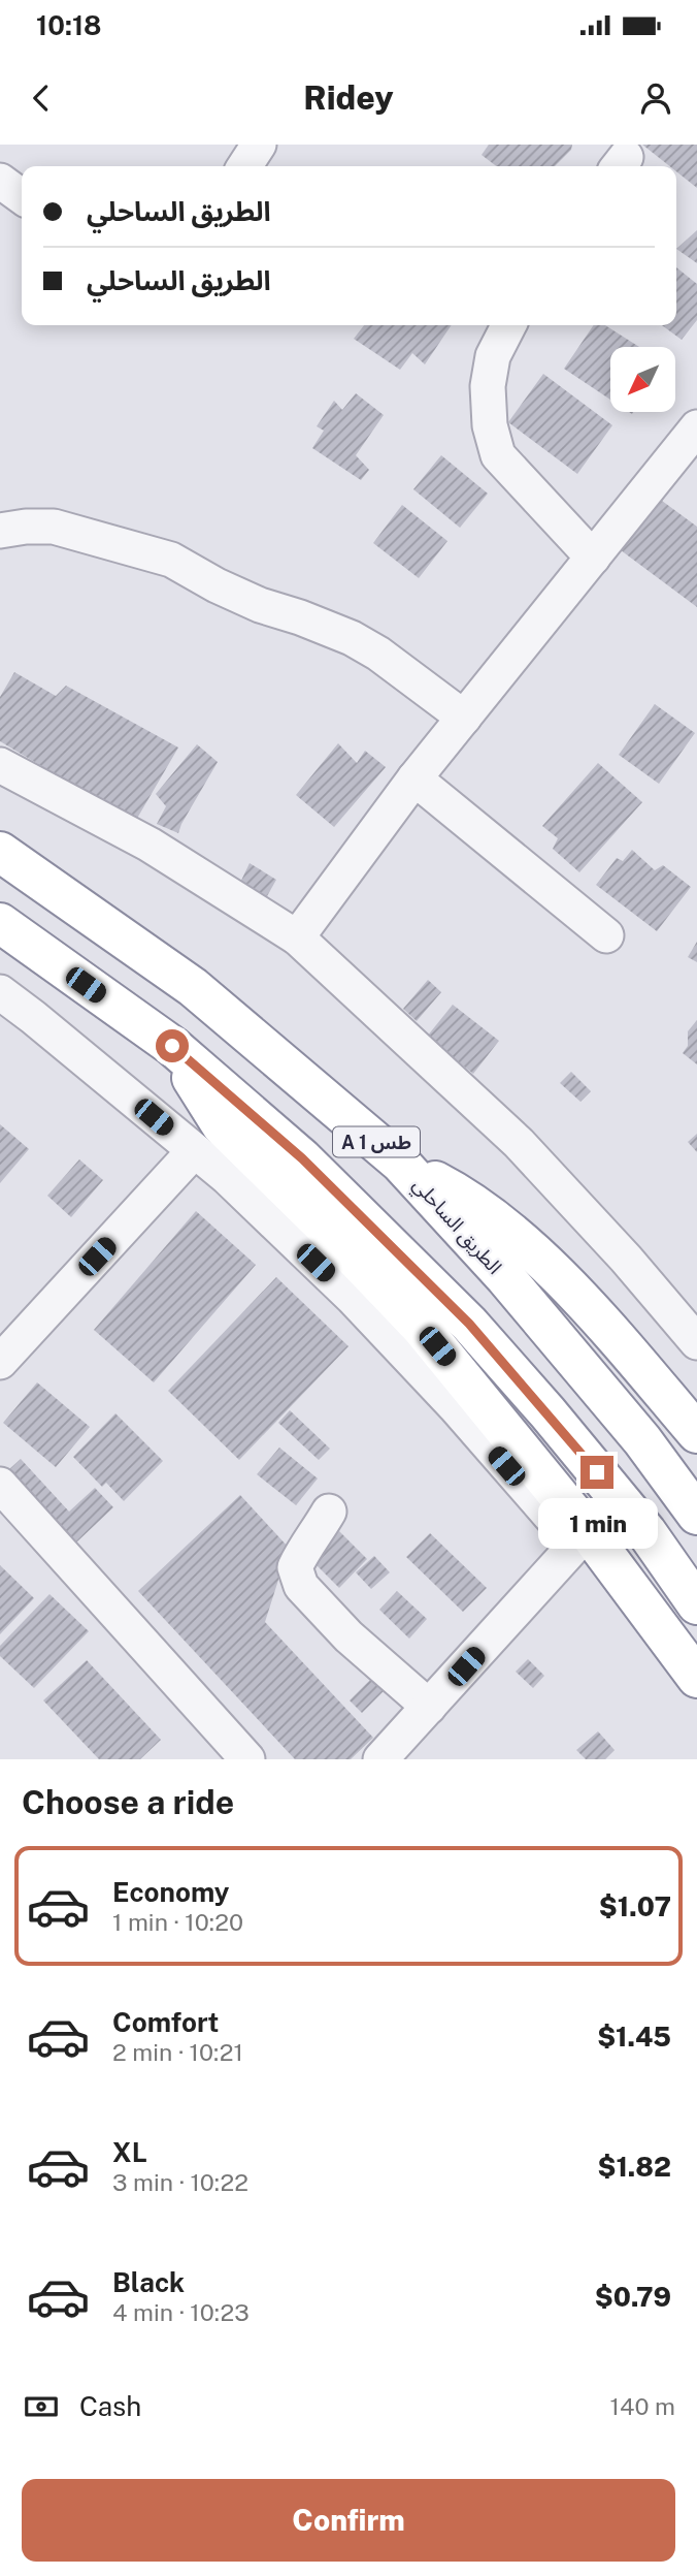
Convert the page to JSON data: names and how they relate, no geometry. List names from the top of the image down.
{
  "streets": {
    "highway": ["A 1 طس", "الطريق الساحلي"]
  },
  "north": "bottom left",
  "page": {
    "status": "10:18",
    "header": "Ridey",
    "banner": ["الطريق الساحلي", "الطريق الساحلي"],
    "bubble": "1 min",
    "heading": "Choose a ride",
    "list": [
      {
        "name": "Economy",
        "note": "1 min · 10:20",
        "value": "$1.07"
      },
      {
        "name": "Comfort",
        "note": "2 min · 10:21",
        "value": "$1.45"
      },
      {
        "name": "XL",
        "note": "3 min · 10:22",
        "value": "$1.82"
      },
      {
        "name": "Black",
        "note": "4 min · 10:23",
        "value": "$0.79"
      }
    ],
    "pay": ["Cash", "140 m"],
    "buttons": "Confirm"
  }
}
